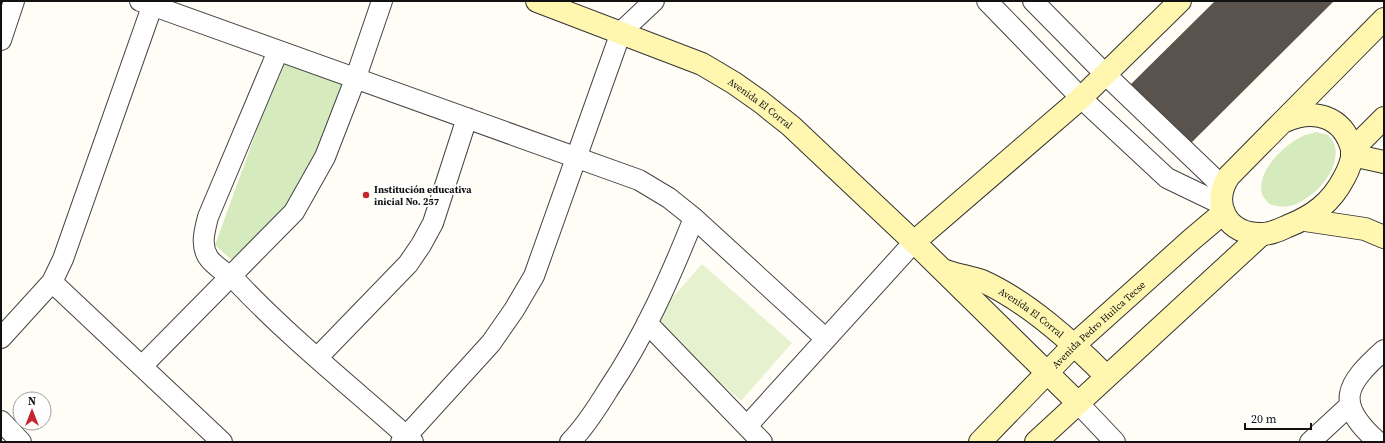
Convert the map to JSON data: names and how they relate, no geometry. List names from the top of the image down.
{
  "streets": {
    "street": ["Avenida El Corral", "Avenida Pedro Huilca Tecse"]
  },
  "crossings": [
    ["Avenida El Corral", "Avenida Pedro Huilca Tecse"]
  ],
  "places": ["Institución educativa inicial No. 257"],
  "scale_bar": "20 m",
  "north": "top"
}
